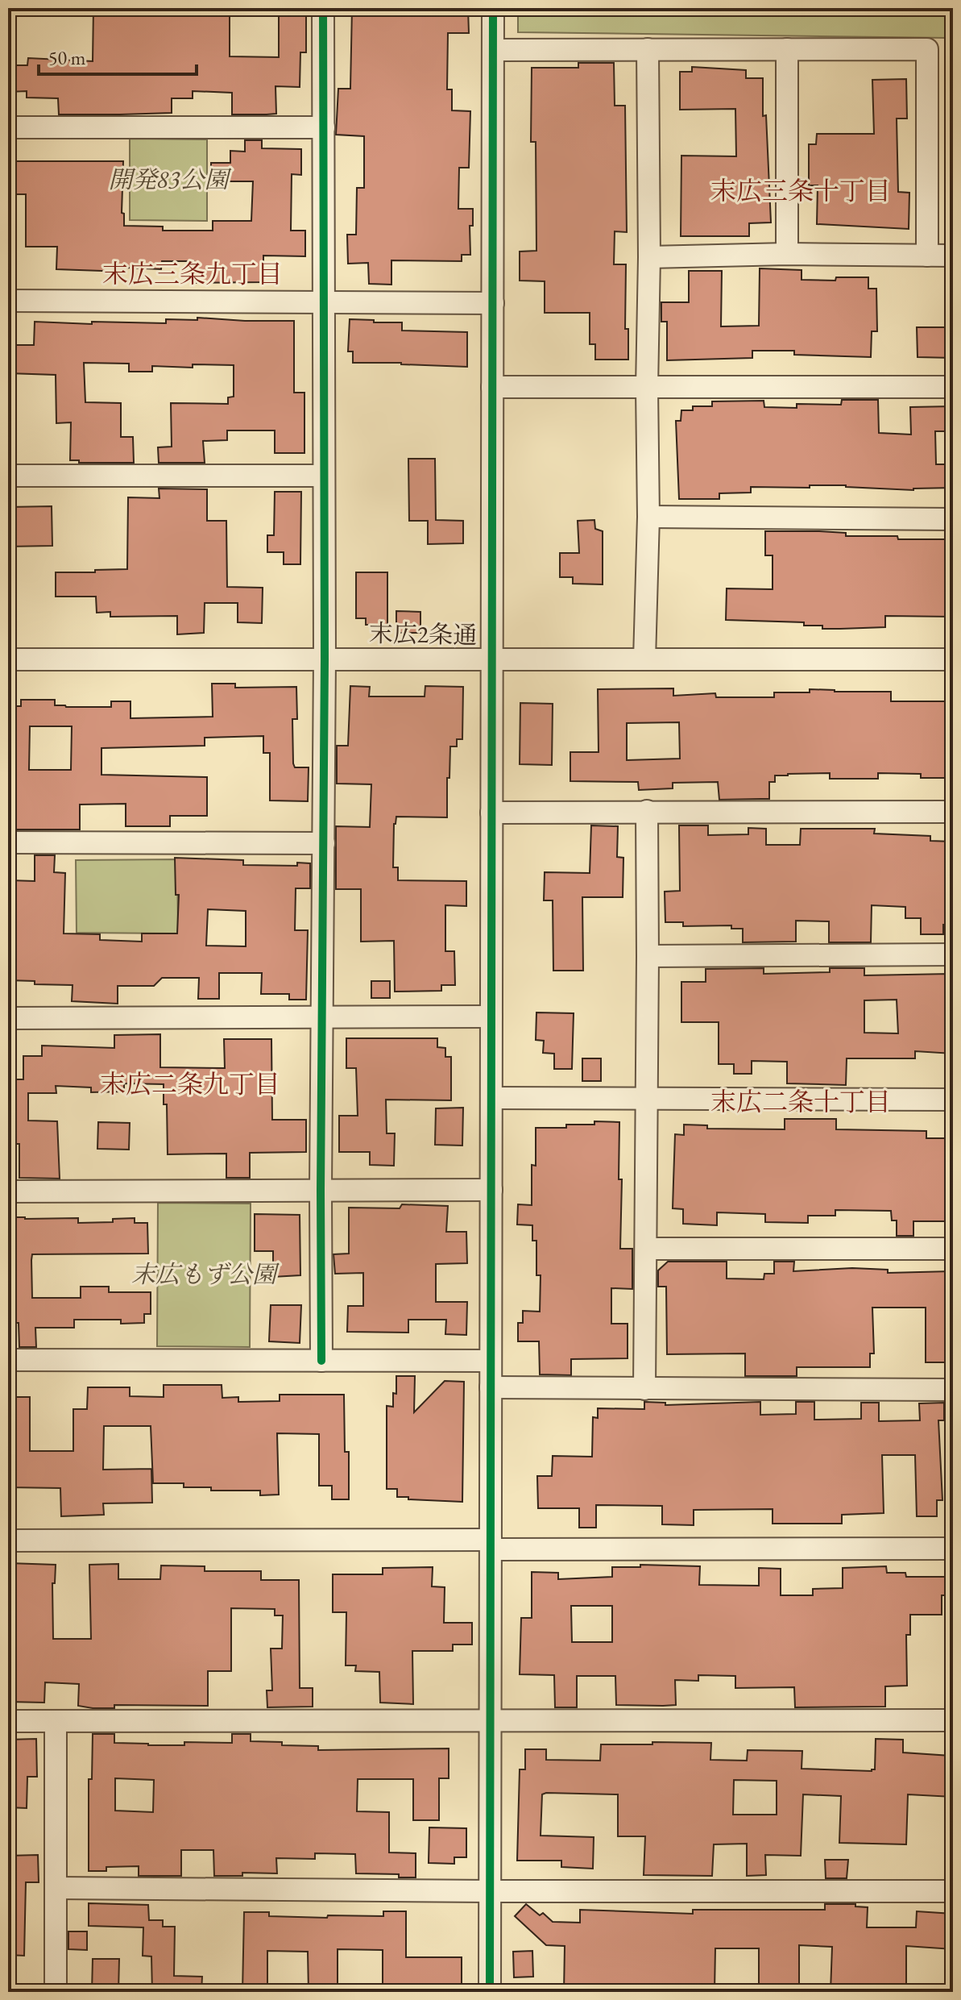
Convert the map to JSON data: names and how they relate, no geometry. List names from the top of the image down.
{
  "streets": {
    "street": ["末広2条通"]
  },
  "districts": [
    "末広三条十丁目",
    "末広三条九丁目",
    "末広二条九丁目",
    "末広二条十丁目"
  ],
  "parks": ["開発83公園", "末広もず公園"],
  "scale_bar": "50 m"
}
